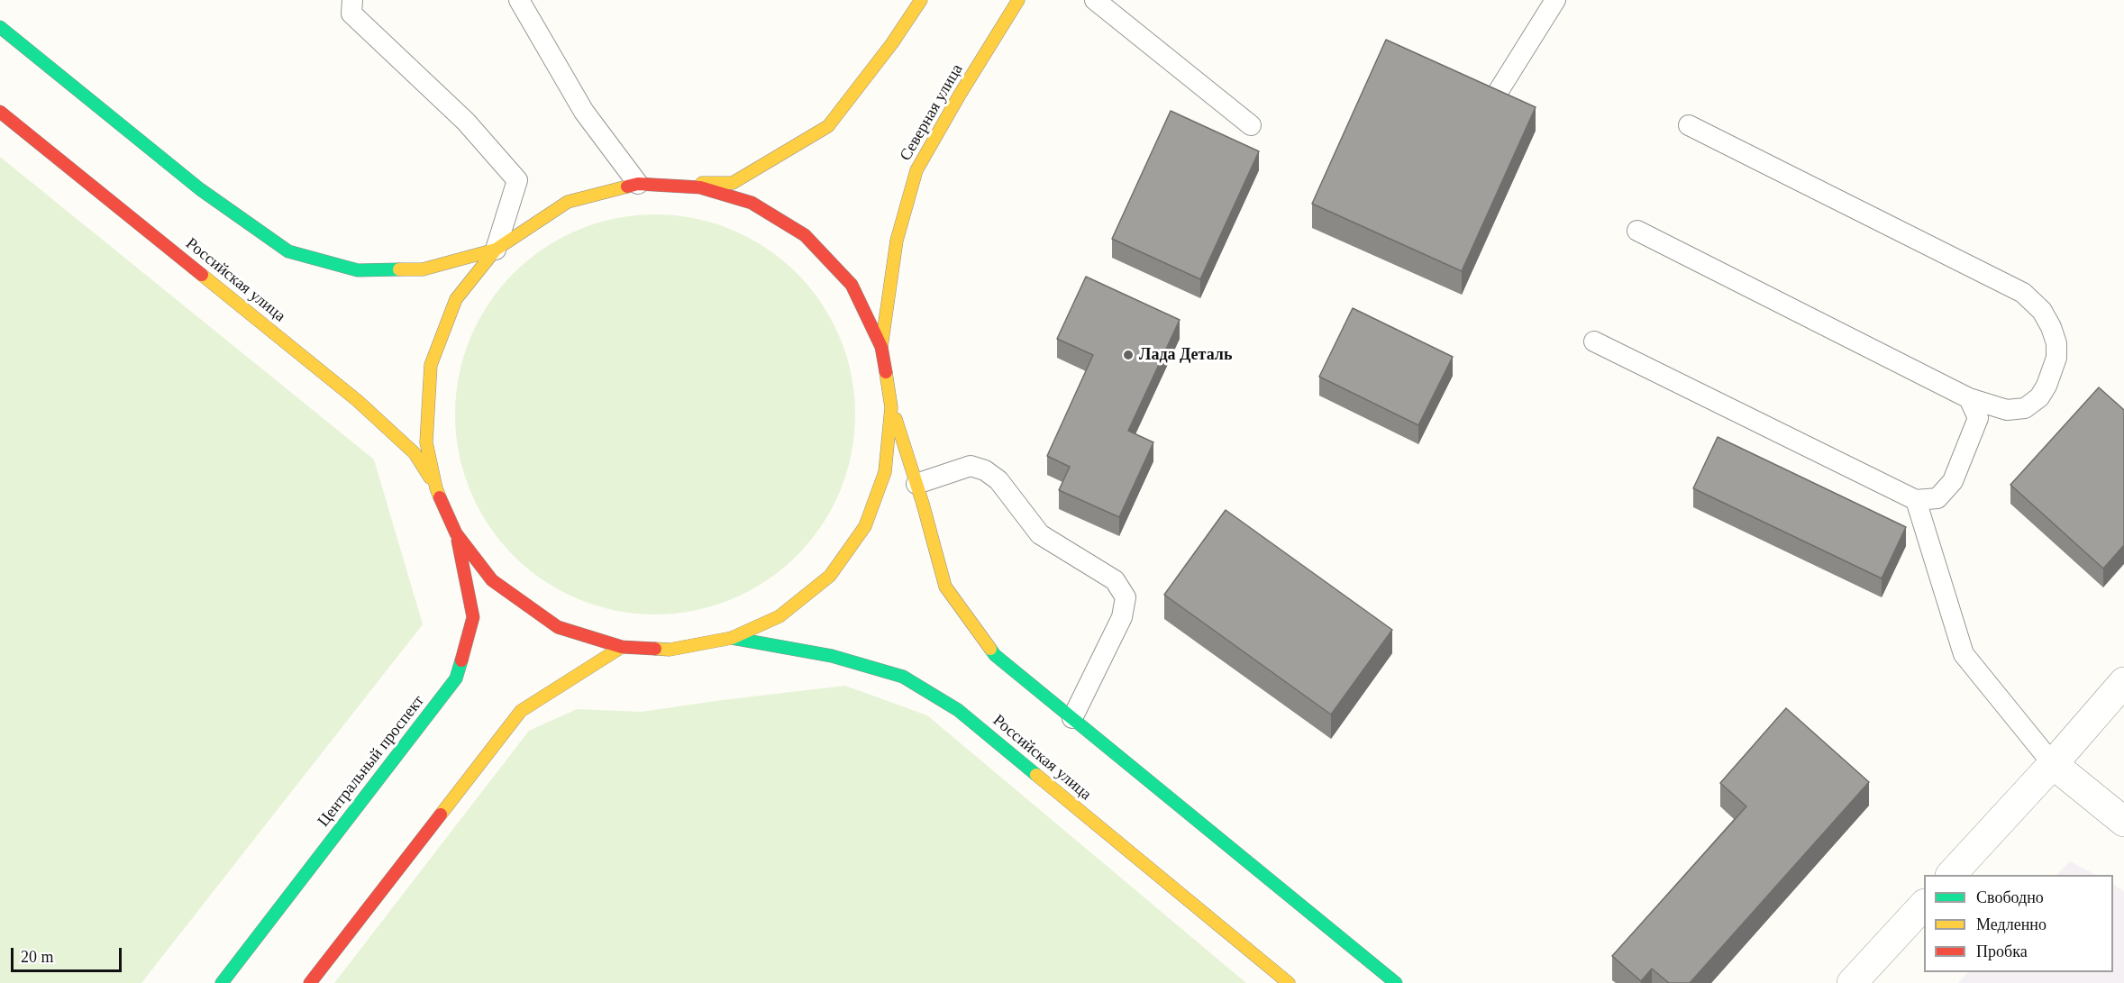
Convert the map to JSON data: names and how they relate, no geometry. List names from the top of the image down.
{
  "streets": {
    "main road": ["Северная улица", "Российская улица", "Центральный проспект"]
  },
  "places": ["Лада Деталь"],
  "legend": ["Свободно", "Медленно", "Пробка"],
  "scale_bar": "20 m"
}
